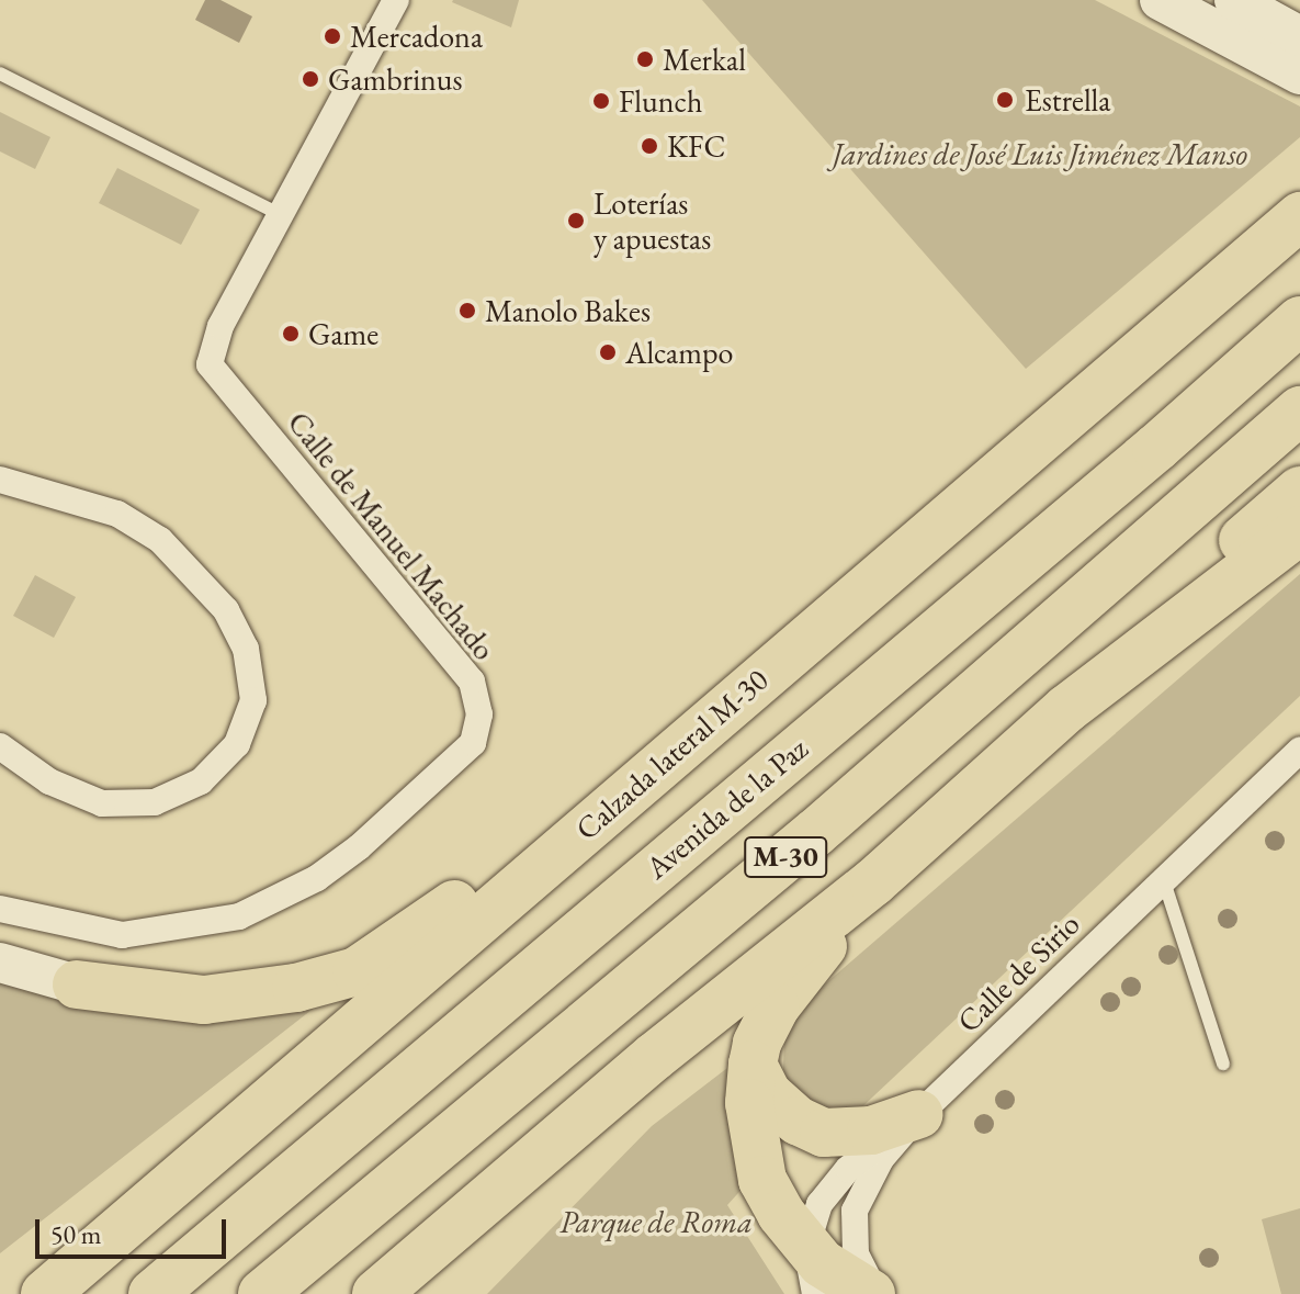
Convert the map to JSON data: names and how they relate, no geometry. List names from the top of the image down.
{
  "streets": {
    "highway": ["Calzada lateral M-30", "Avenida de la Paz", "M-30"],
    "street": ["Calle de Manuel Machado", "Calle de Sirio"]
  },
  "parks": ["Jardines de José Luis Jiménez Manso", "Parque de Roma"],
  "places": [
    "Mercadona",
    "Merkal",
    "Gambrinus",
    "Estrella",
    "Flunch",
    "KFC",
    "Loterías y apuestas",
    "Manolo Bakes",
    "Game",
    "Alcampo"
  ],
  "scale_bar": "50 m"
}
